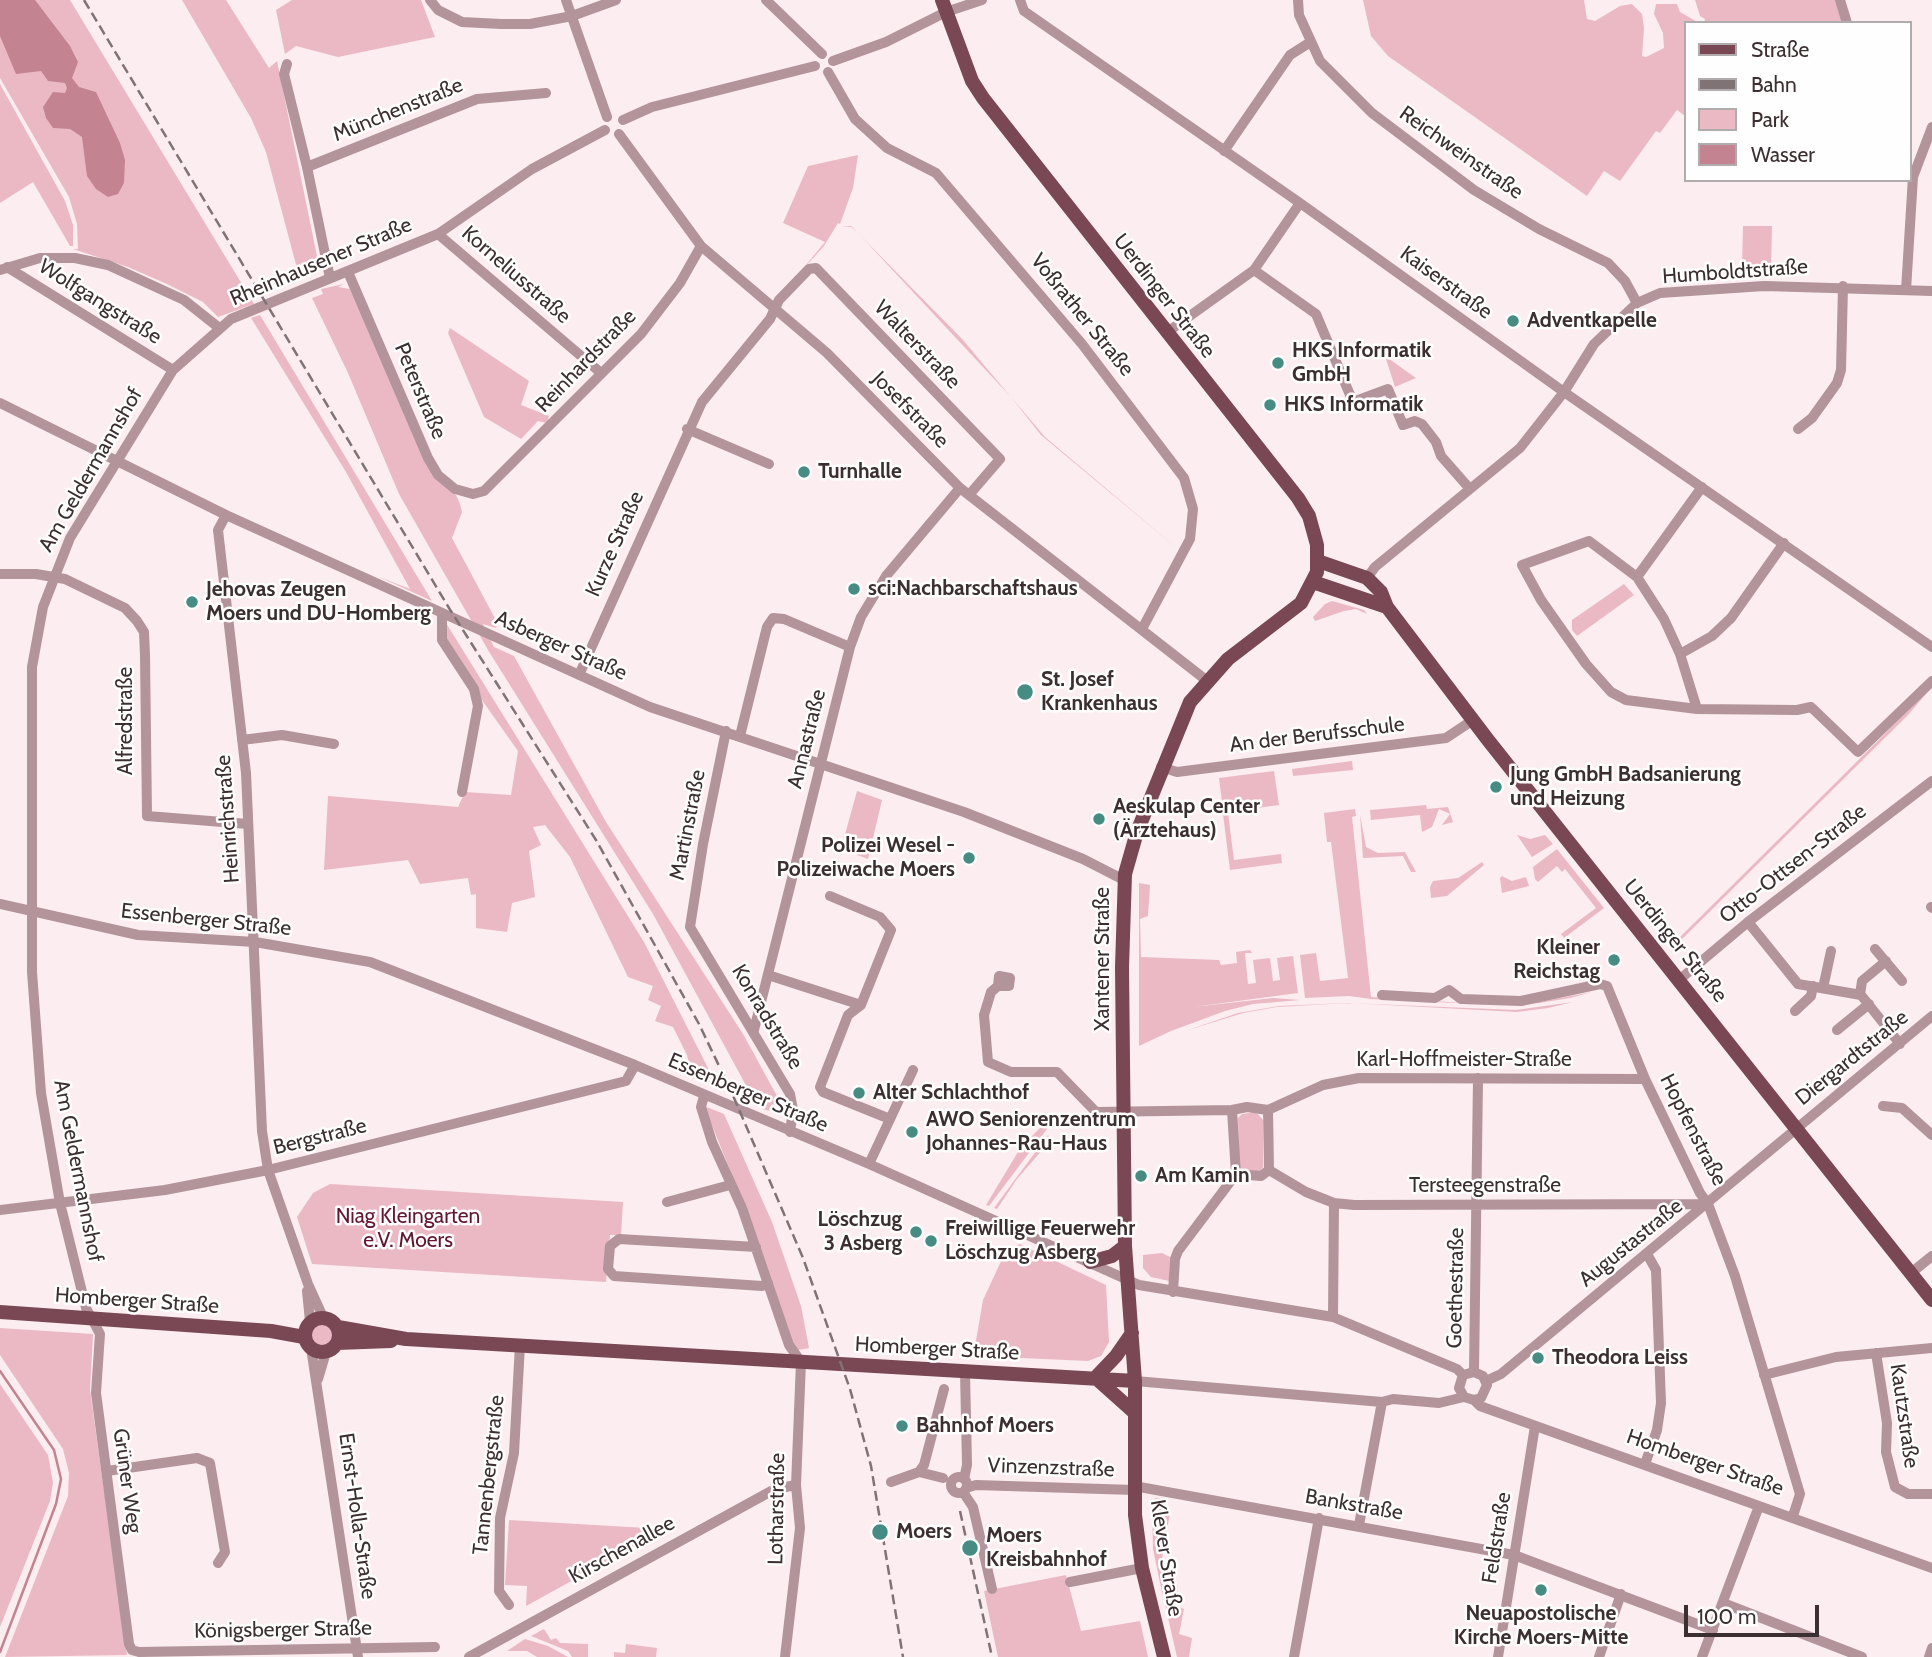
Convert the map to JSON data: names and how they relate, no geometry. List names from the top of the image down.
{
  "streets": {
    "main road": [
      "Uerdinger Straße",
      "Xantener Straße",
      "Homberger Straße",
      "Klever Straße"
    ],
    "street": [
      "Münchenstraße",
      "Reichweinstraße",
      "Rheinhausener Straße",
      "Humboldtstraße",
      "Korneliusstraße",
      "Kaiserstraße",
      "Wolfgangstraße",
      "Voßrather Straße",
      "Walterstraße",
      "Reinhardstraße",
      "Peterstraße",
      "Josefstraße",
      "Am Geldermannshof",
      "Kurze Straße",
      "Asberger Straße",
      "Alfredstraße",
      "An der Berufsschule",
      "Annastraße",
      "Heinrichstraße",
      "Martinstraße",
      "Otto-Ottsen-Straße",
      "Essenberger Straße",
      "Konradstraße",
      "Diergardtstraße",
      "Karl-Hoffmeister-Straße",
      "Hopfenstraße",
      "Bergstraße",
      "Tersteegenstraße",
      "Augustastraße",
      "Goethestraße",
      "Kautzstraße",
      "Vinzenzstraße",
      "Tannenbergstraße",
      "Grüner Weg",
      "Bankstraße",
      "Lotharstraße",
      "Ernst-Holla-Straße",
      "Feldstraße",
      "Kirschenallee",
      "Königsberger Straße"
    ]
  },
  "crossings": [
    ["Reichweinstraße", "Humboldtstraße"],
    ["Rheinhausener Straße", "Korneliusstraße"],
    ["Rheinhausener Straße", "Wolfgangstraße"],
    ["Rheinhausener Straße", "Peterstraße"],
    ["Rheinhausener Straße", "Josefstraße"],
    ["Rheinhausener Straße", "Am Geldermannshof"],
    ["Humboldtstraße", "Kaiserstraße"],
    ["Humboldtstraße", "Uerdinger Straße"],
    ["Korneliusstraße", "Reinhardstraße"],
    ["Uerdinger Straße", "An der Berufsschule"],
    ["Uerdinger Straße", "Otto-Ottsen-Straße"],
    ["Uerdinger Straße", "Xantener Straße"],
    ["Uerdinger Straße", "Diergardtstraße"],
    ["Uerdinger Straße", "Augustastraße"],
    ["Wolfgangstraße", "Am Geldermannshof"],
    ["Voßrather Straße", "Josefstraße"],
    ["Walterstraße", "Josefstraße"],
    ["Walterstraße", "Kurze Straße"],
    ["Walterstraße", "Annastraße"],
    ["Reinhardstraße", "Peterstraße"],
    ["Reinhardstraße", "Josefstraße"],
    ["Josefstraße", "Kurze Straße"],
    ["Josefstraße", "Annastraße"],
    ["Josefstraße", "Xantener Straße"],
    ["Am Geldermannshof", "Asberger Straße"],
    ["Am Geldermannshof", "Alfredstraße"],
    ["Am Geldermannshof", "Essenberger Straße"],
    ["Am Geldermannshof", "Bergstraße"],
    ["Am Geldermannshof", "Homberger Straße"],
    ["Am Geldermannshof", "Grüner Weg"],
    ["Kurze Straße", "Asberger Straße"],
    ["Asberger Straße", "Annastraße"],
    ["Asberger Straße", "Heinrichstraße"],
    ["Asberger Straße", "Martinstraße"],
    ["Asberger Straße", "Xantener Straße"],
    ["Alfredstraße", "Heinrichstraße"],
    ["An der Berufsschule", "Xantener Straße"],
    ["Annastraße", "Konradstraße"],
    ["Heinrichstraße", "Essenberger Straße"],
    ["Heinrichstraße", "Bergstraße"],
    ["Heinrichstraße", "Homberger Straße"],
    ["Heinrichstraße", "Ernst-Holla-Straße"],
    ["Martinstraße", "Konradstraße"],
    ["Essenberger Straße", "Xantener Straße"],
    ["Essenberger Straße", "Konradstraße"],
    ["Essenberger Straße", "Bergstraße"],
    ["Essenberger Straße", "Goethestraße"],
    ["Xantener Straße", "Karl-Hoffmeister-Straße"],
    ["Xantener Straße", "Homberger Straße"],
    ["Xantener Straße", "Klever Straße"],
    ["Diergardtstraße", "Augustastraße"],
    ["Karl-Hoffmeister-Straße", "Hopfenstraße"],
    ["Karl-Hoffmeister-Straße", "Goethestraße"],
    ["Hopfenstraße", "Tersteegenstraße"],
    ["Hopfenstraße", "Augustastraße"],
    ["Hopfenstraße", "Homberger Straße"],
    ["Hopfenstraße", "Kautzstraße"],
    ["Tersteegenstraße", "Augustastraße"],
    ["Tersteegenstraße", "Goethestraße"],
    ["Homberger Straße", "Vinzenzstraße"],
    ["Homberger Straße", "Tannenbergstraße"],
    ["Homberger Straße", "Grüner Weg"],
    ["Homberger Straße", "Lotharstraße"],
    ["Homberger Straße", "Ernst-Holla-Straße"],
    ["Homberger Straße", "Feldstraße"],
    ["Homberger Straße", "Klever Straße"],
    ["Vinzenzstraße", "Bankstraße"],
    ["Vinzenzstraße", "Klever Straße"],
    ["Grüner Weg", "Königsberger Straße"],
    ["Bankstraße", "Feldstraße"],
    ["Bankstraße", "Klever Straße"],
    ["Lotharstraße", "Kirschenallee"],
    ["Ernst-Holla-Straße", "Königsberger Straße"]
  ],
  "parks": ["Niag Kleingarten e.V. Moers"],
  "places": [
    "Adventkapelle",
    "HKS Informatik GmbH",
    "HKS Informatik",
    "Turnhalle",
    "sci:Nachbarschaftshaus",
    "Jehovas Zeugen Moers und DU-Homberg",
    "St. Josef Krankenhaus",
    "Jung GmbH Badsanierung und Heizung",
    "Aeskulap Center (Ärztehaus)",
    "Polizei Wesel - Polizeiwache Moers",
    "Kleiner Reichstag",
    "Alter Schlachthof",
    "AWO Seniorenzentrum Johannes-Rau-Haus",
    "Am Kamin",
    "Löschzug 3 Asberg",
    "Freiwillige Feuerwehr Löschzug Asberg",
    "Theodora Leiss",
    "Bahnhof Moers",
    "Moers",
    "Moers Kreisbahnhof",
    "Neuapostolische Kirche Moers-Mitte"
  ],
  "legend": [
    "Straße",
    "Bahn",
    "Park",
    "Wasser"
  ],
  "scale_bar": "100 m"
}
